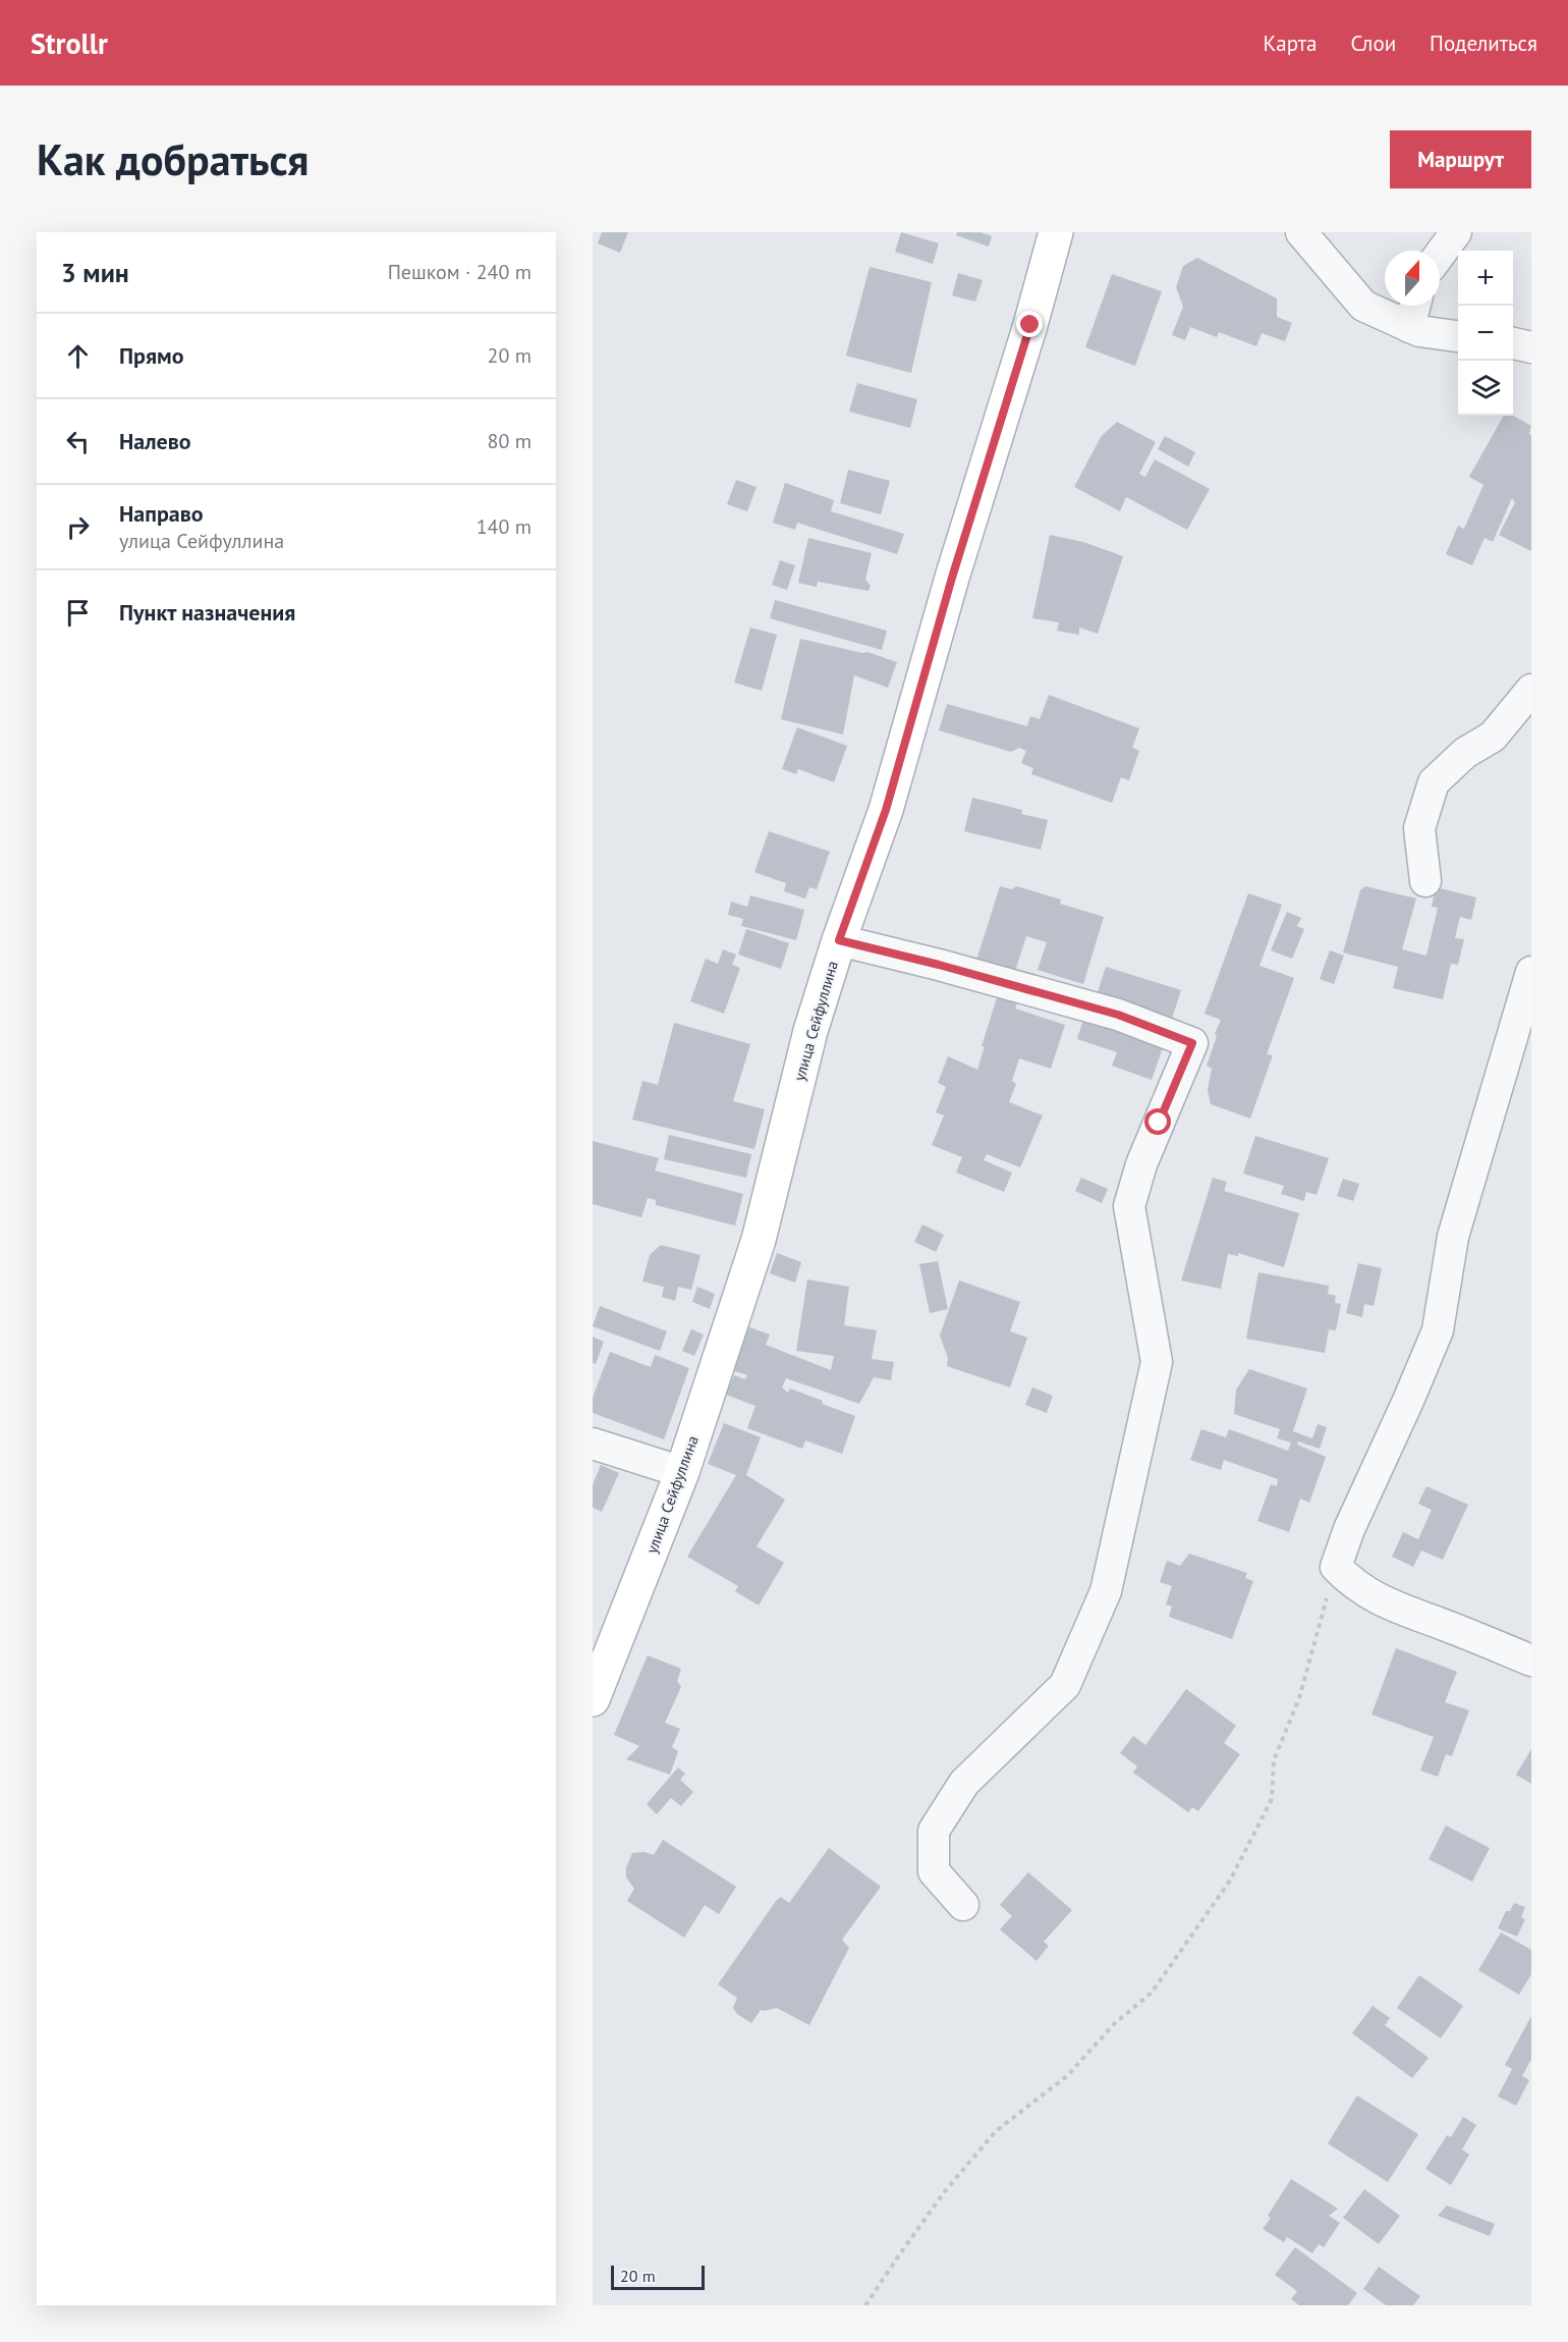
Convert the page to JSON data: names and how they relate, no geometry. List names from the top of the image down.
{
  "streets": {
    "street": ["улица Сейфуллина"]
  },
  "scale_bar": "20 m",
  "north": "top",
  "page": {
    "header": "Strollr",
    "nav": ["Карта", "Слои", "Поделиться"],
    "buttons": "Маршрут",
    "title": "Как добраться",
    "heading": ["3 мин", "Пешком · 240 m"],
    "map_buttons": ["+", "−"],
    "list": [
      ["Прямо", "20 m"],
      ["Налево", "80 m"],
      ["Направо", "улица Сейфуллина", "140 m"],
      "Пункт назначения"
    ],
    "scale": "20 m"
  }
}
